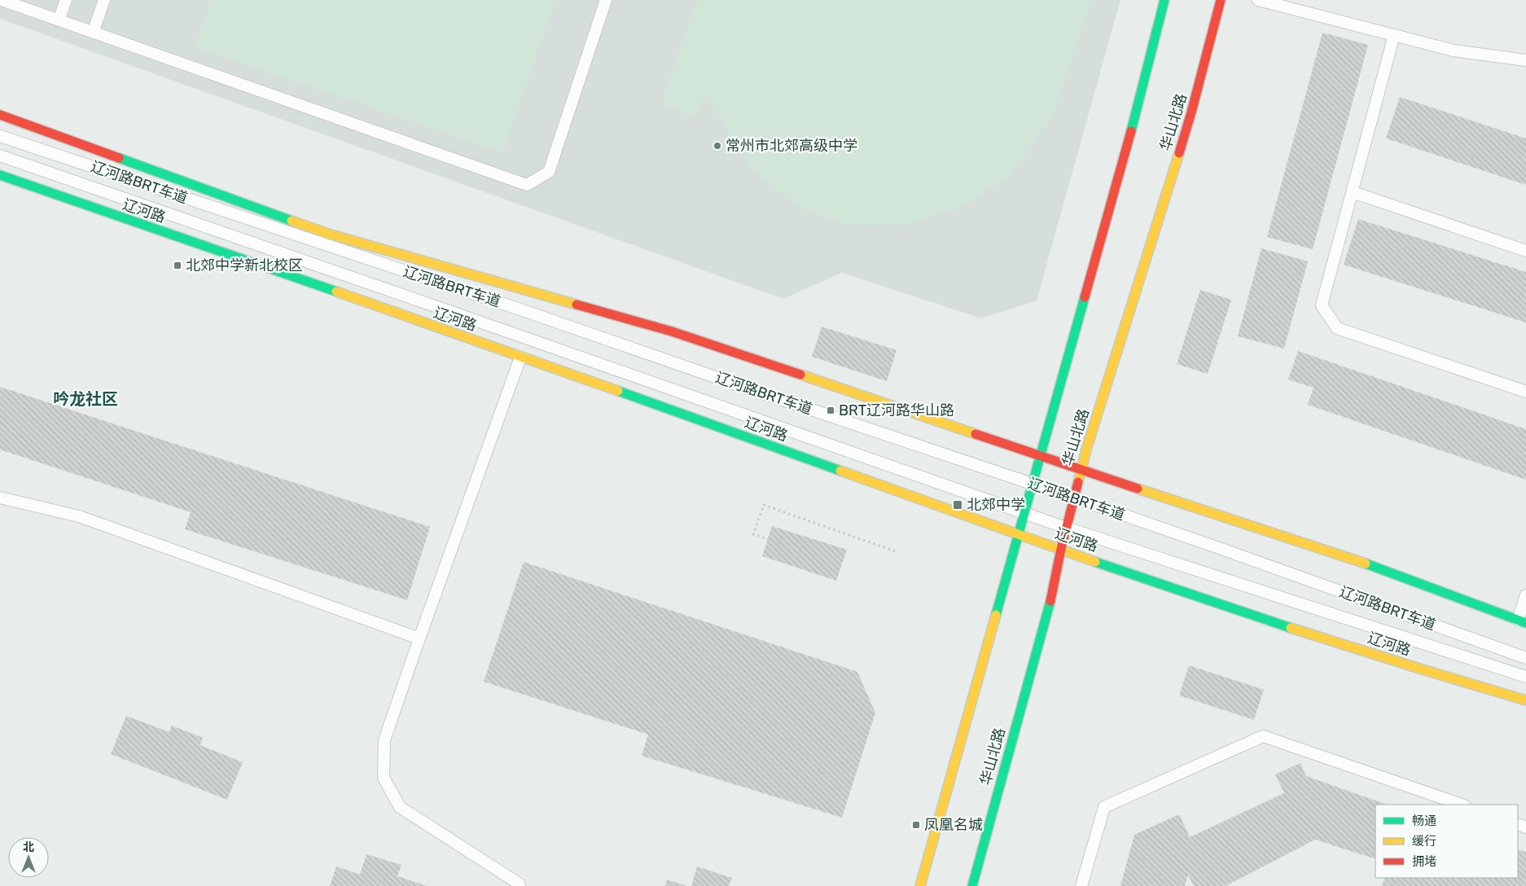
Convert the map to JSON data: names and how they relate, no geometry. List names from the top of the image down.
{
  "streets": {
    "main road": ["华山北路", "辽河路"],
    "lane": ["辽河路BRT车道"]
  },
  "crossings": [
    ["华山北路", "辽河路BRT车道"],
    ["华山北路", "辽河路"]
  ],
  "districts": ["吟龙社区"],
  "places": {
    "other": ["常州市北郊高级中学"],
    "transit": [
      "北郊中学新北校区",
      "BRT辽河路华山路",
      "北郊中学",
      "凤凰名城"
    ]
  },
  "legend": ["畅通", "缓行", "拥堵"],
  "north": "top"
}
